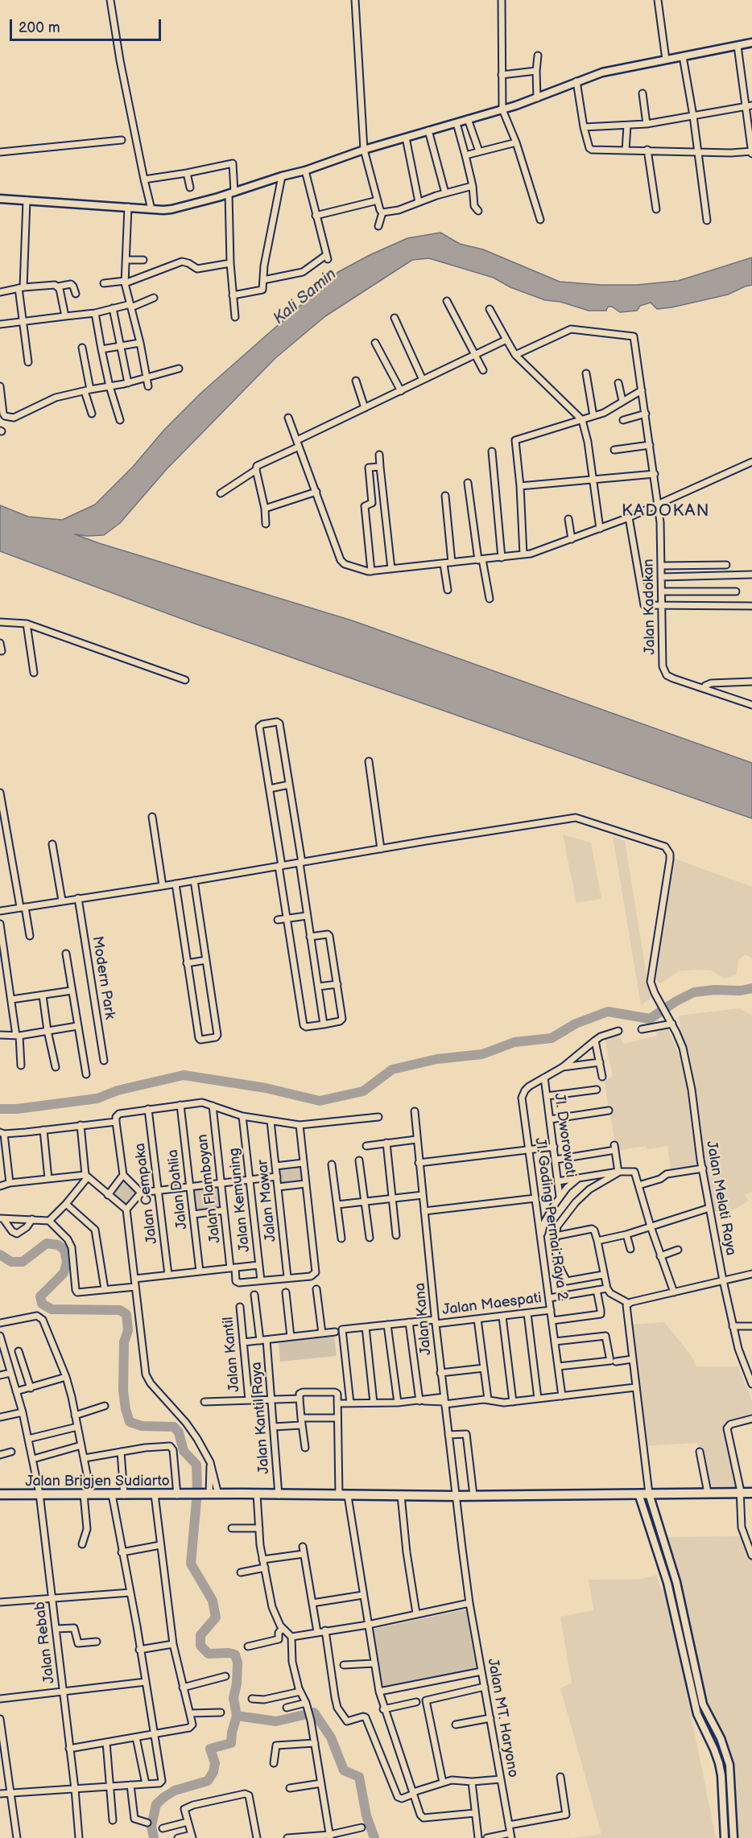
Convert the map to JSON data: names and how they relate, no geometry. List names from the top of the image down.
{
  "streets": {
    "main road": ["Jalan Brigjen Sudiarto"],
    "street": [
      "Jalan Kadokan",
      "Modern Park",
      "Jl. Dworowati",
      "Jalan Flamboyan",
      "Jalan Dahlia",
      "Jalan Cempaka",
      "Jalan Melati Raya",
      "Jalan Kemuning",
      "Jalan Mawar",
      "Jl. Gading Permai Raya 2",
      "Jalan Maespati",
      "Jalan Kana",
      "Jalan Kantil",
      "Jalan Kantil Raya",
      "Jalan Rebab",
      "Jalan MT. Haryono"
    ]
  },
  "crossings": [
    ["Jl. Dworowati", "Jl. Gading Permai Raya 2"],
    ["Jl. Gading Permai Raya 2", "Jalan Maespati"],
    ["Jalan Maespati", "Jalan Kana"],
    ["Jalan Kana", "Jalan Brigjen Sudiarto"],
    ["Jalan Kana", "Jalan MT. Haryono"],
    ["Jalan Kantil Raya", "Jalan Brigjen Sudiarto"],
    ["Jalan Brigjen Sudiarto", "Jalan Rebab"],
    ["Jalan Brigjen Sudiarto", "Jalan MT. Haryono"]
  ],
  "districts": ["KADOKAN"],
  "water": ["Kali Samin"],
  "scale_bar": "200 m"
}
